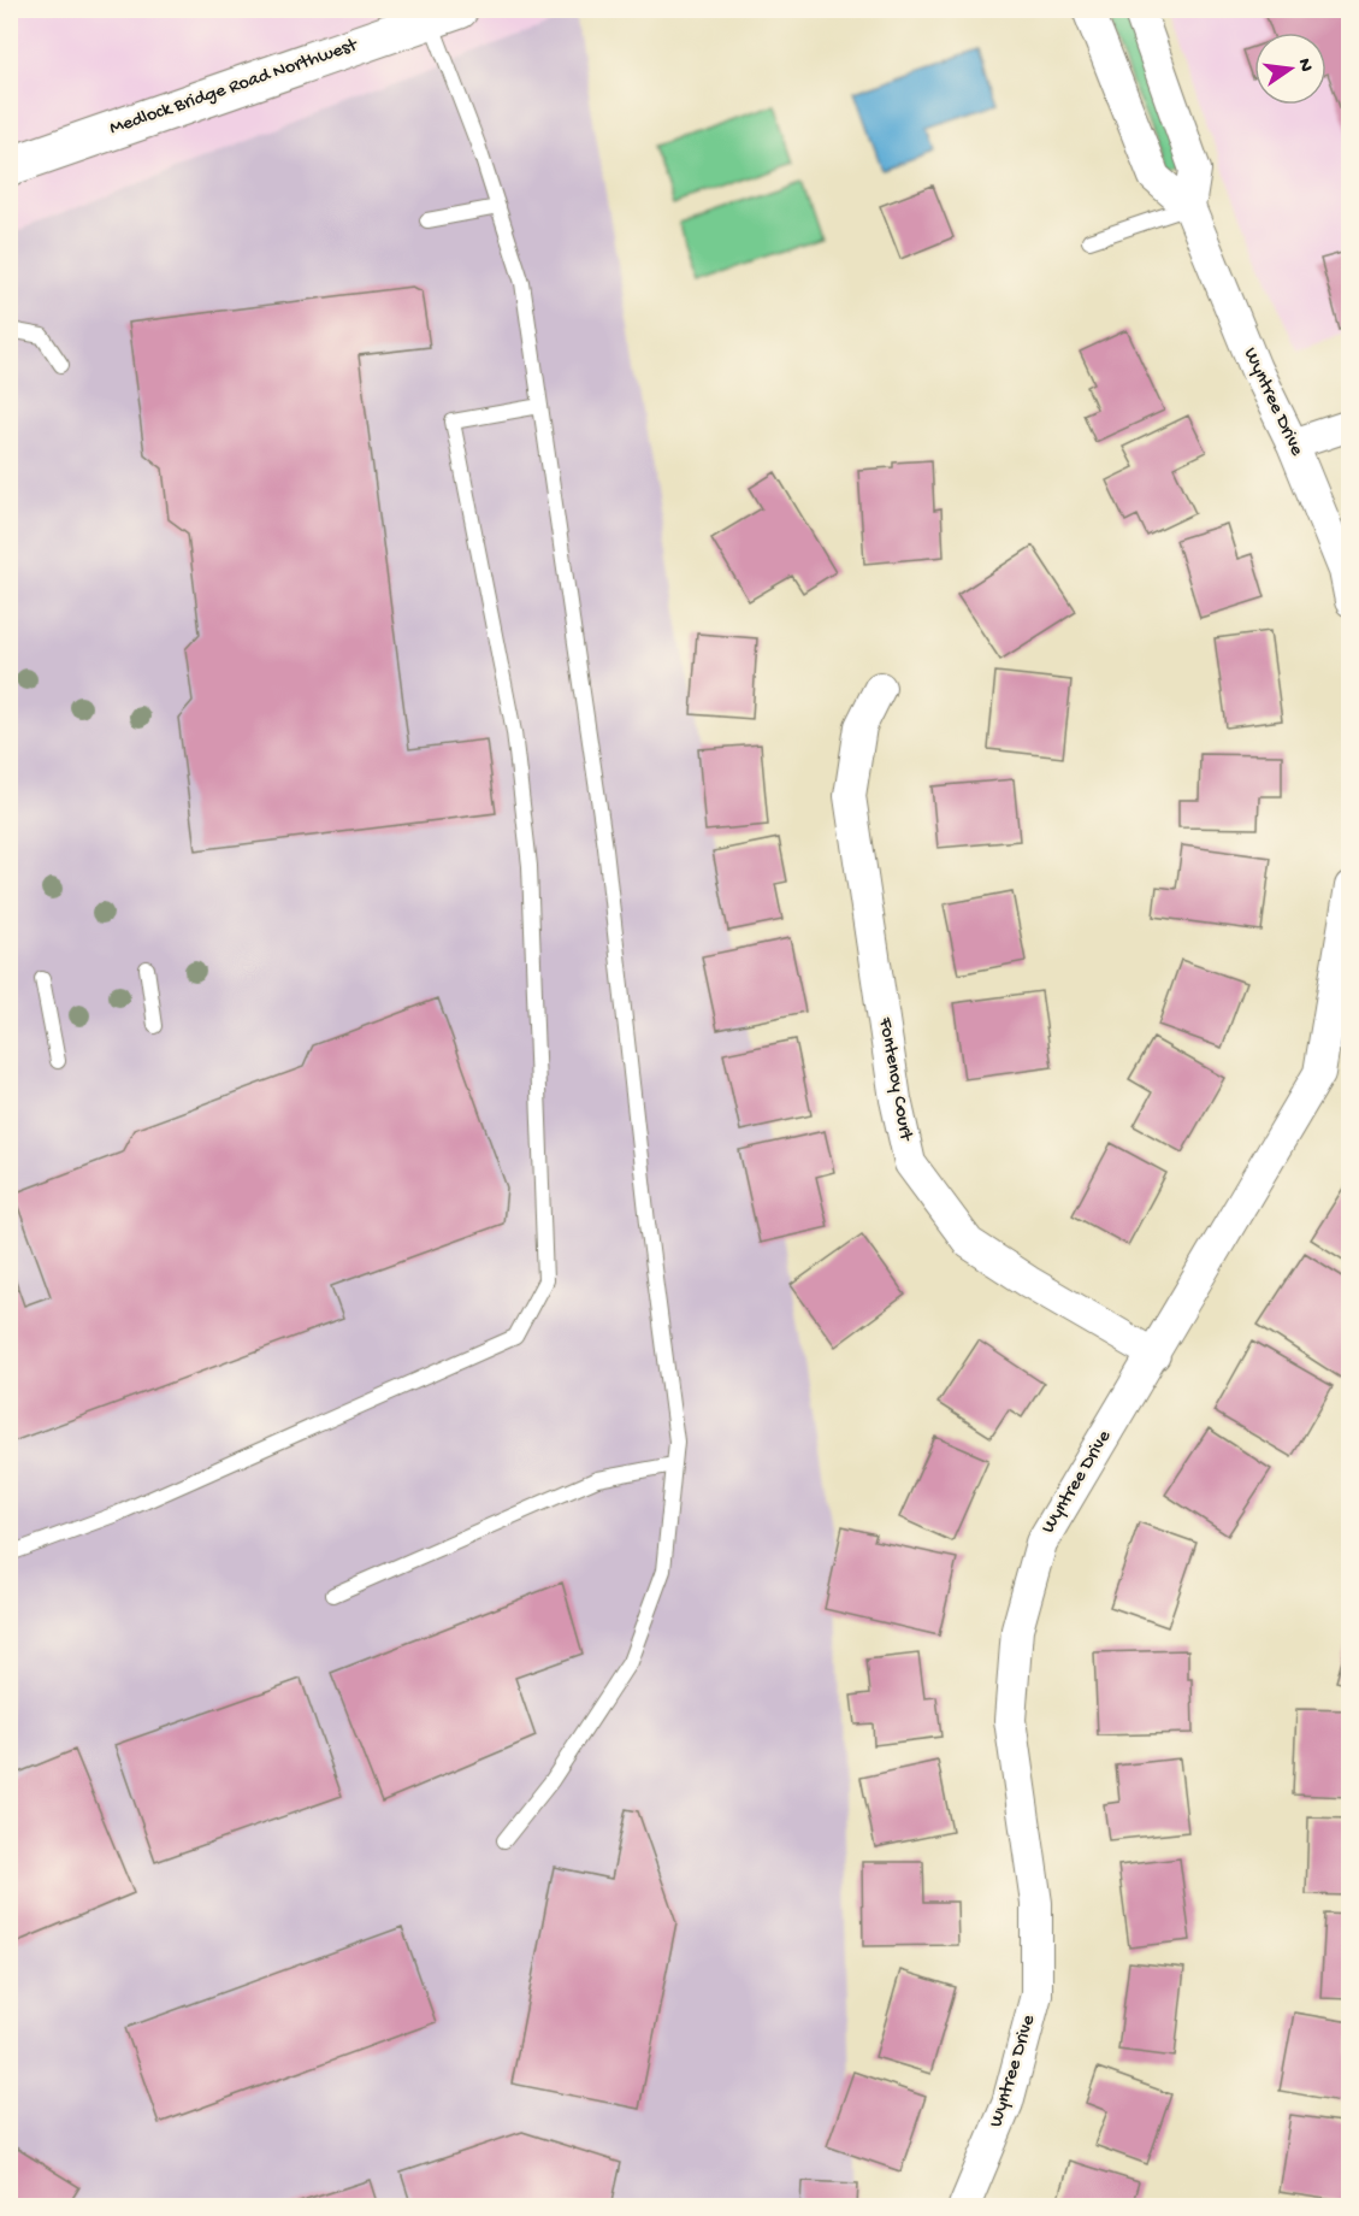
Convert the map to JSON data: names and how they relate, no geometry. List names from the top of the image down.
{
  "streets": {
    "street": ["Medlock Bridge Road Northwest", "Wyntree Drive", "Fontenoy Court"]
  },
  "crossings": [
    ["Wyntree Drive", "Fontenoy Court"]
  ],
  "north": "right"
}
